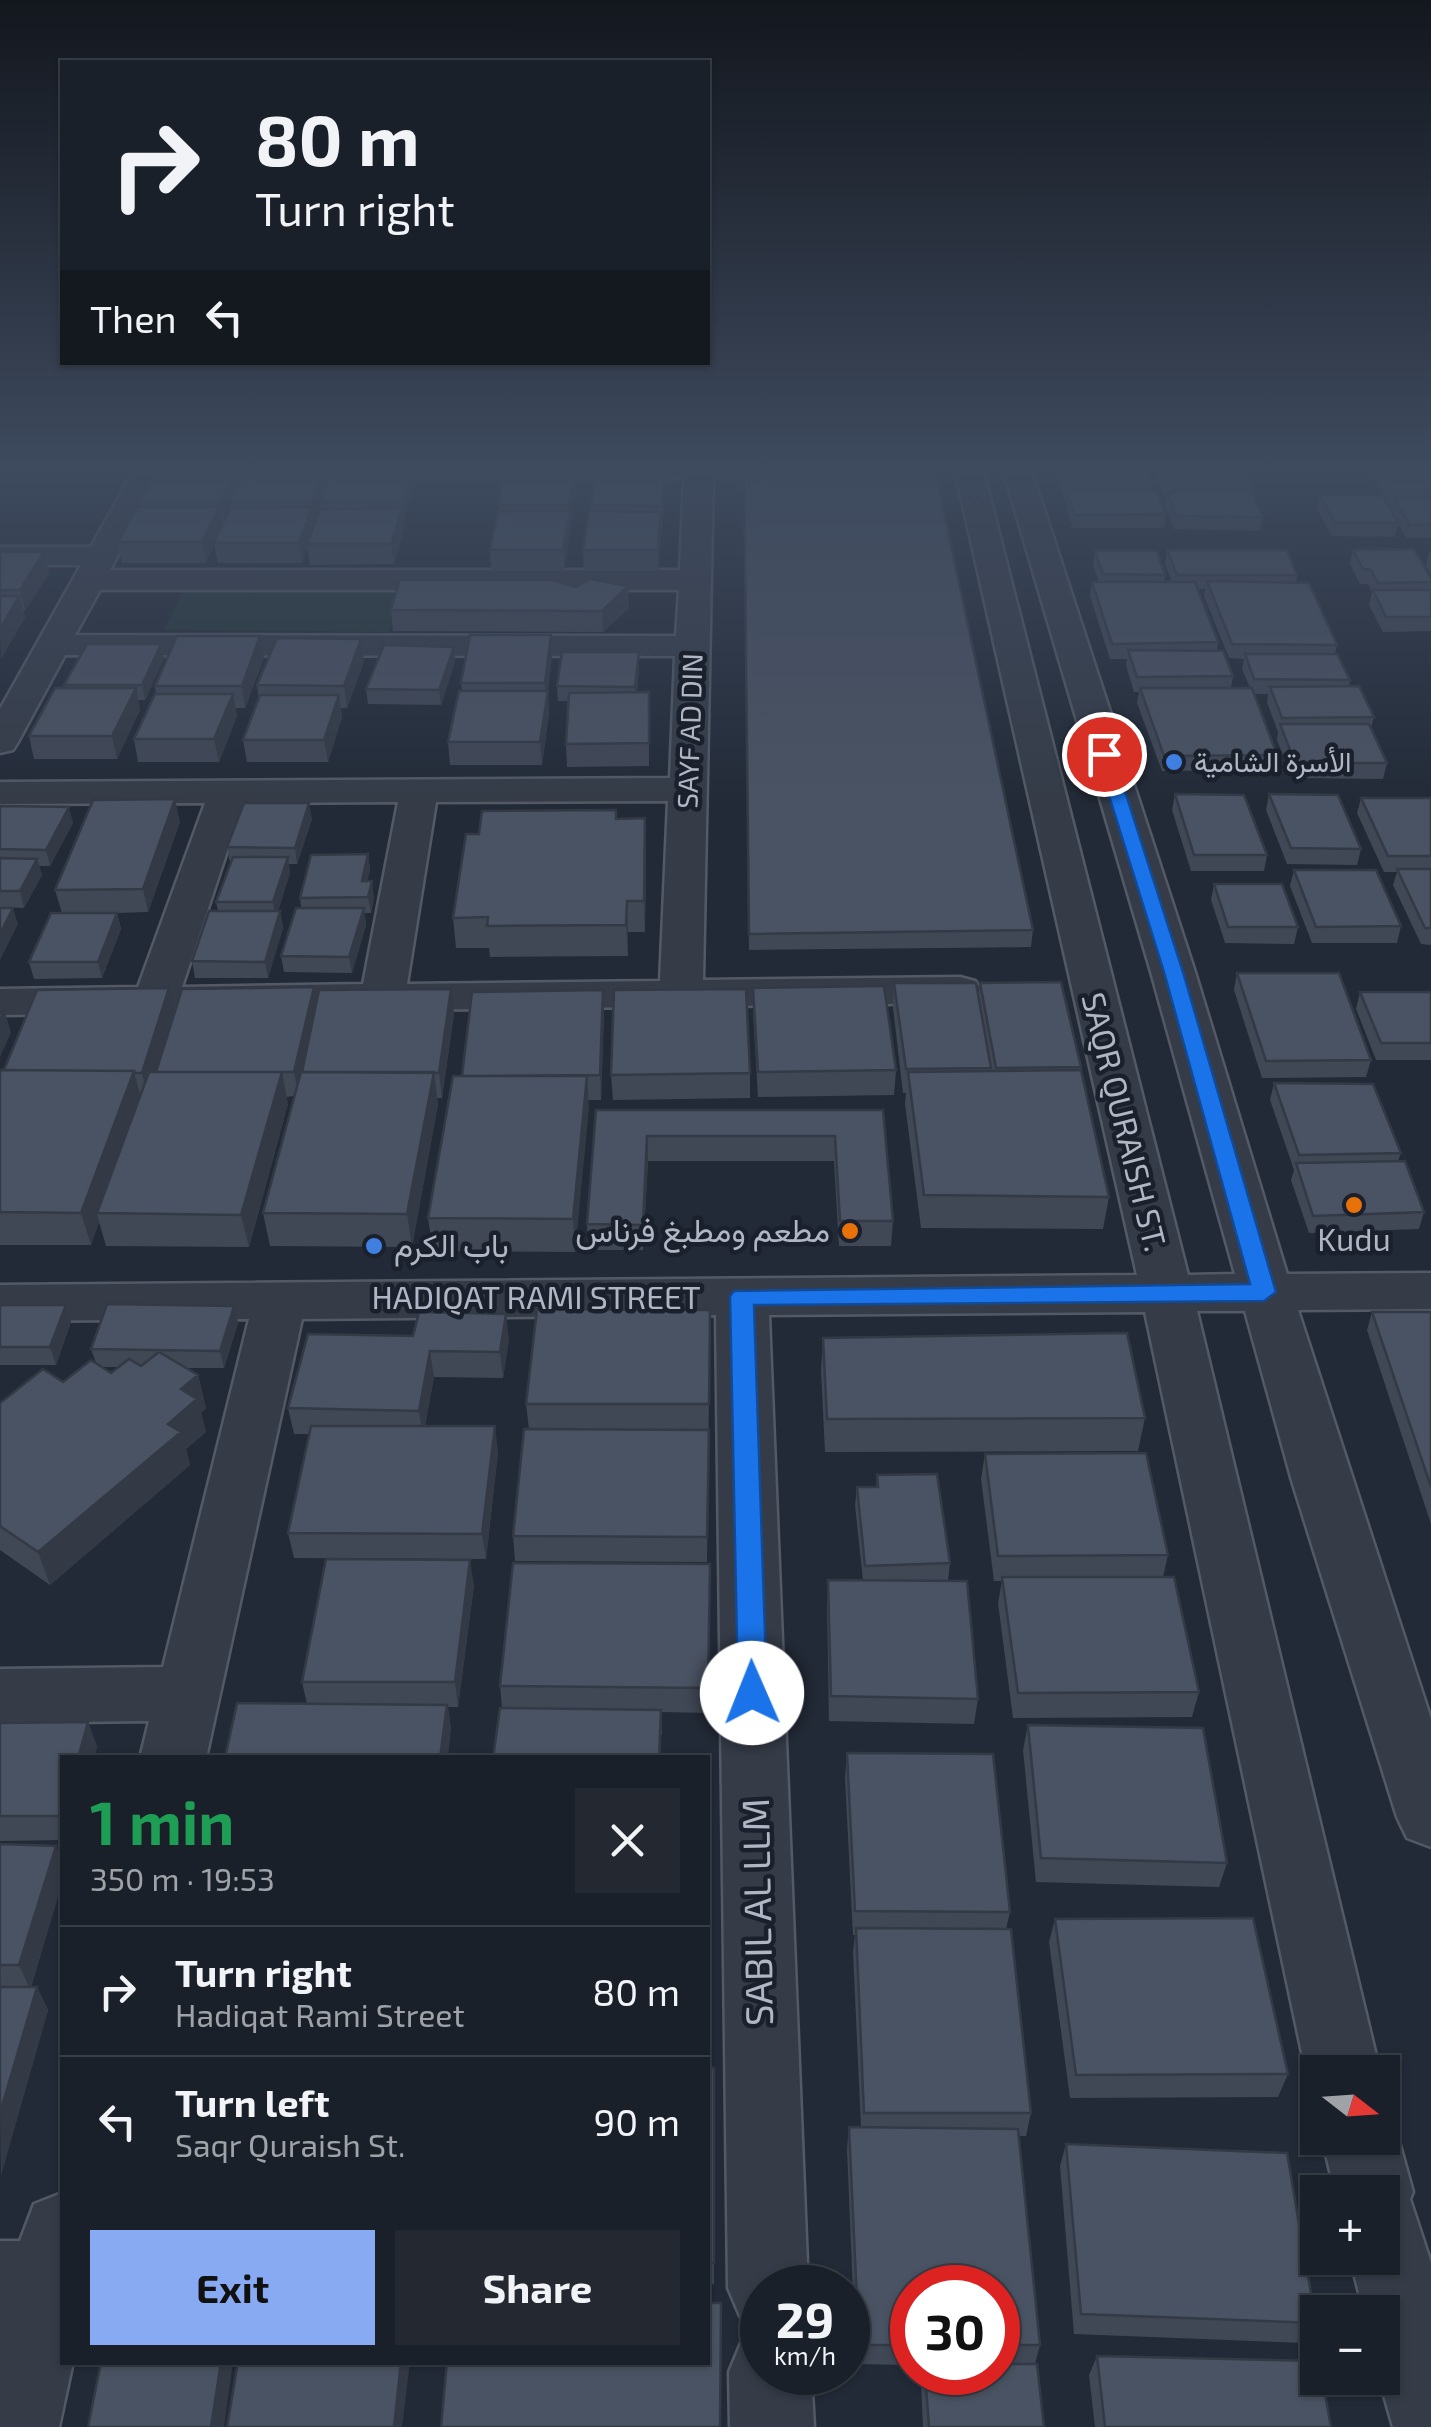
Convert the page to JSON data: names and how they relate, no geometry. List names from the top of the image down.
{
  "streets": {
    "street": [
      "SAYF AD DIN",
      "SAQR QURAISH ST.",
      "HADIQAT RAMI STREET",
      "SABIL AL LLM"
    ]
  },
  "crossings": [
    ["SAQR QURAISH ST.", "HADIQAT RAMI STREET"],
    ["HADIQAT RAMI STREET", "SABIL AL LLM"]
  ],
  "places": [
    "الأسرة الشامية",
    "Kudu",
    "مطعم ومطبغ فرناس",
    "باب الكرم"
  ],
  "north": "right",
  "page": {
    "turn": ["80 m", "Turn right"],
    "then": "Then",
    "heading": ["1 min", "350 m · 19:53"],
    "list": [
      {
        "name": "Turn right",
        "note": "Hadiqat Rami Street",
        "value": "80 m"
      },
      {
        "name": "Turn left",
        "note": "Saqr Quraish St.",
        "value": "90 m"
      }
    ],
    "map_buttons": ["+", "−"],
    "buttons": ["Exit", "Share"],
    "speed": "29 km/h",
    "limit": "30"
  }
}
